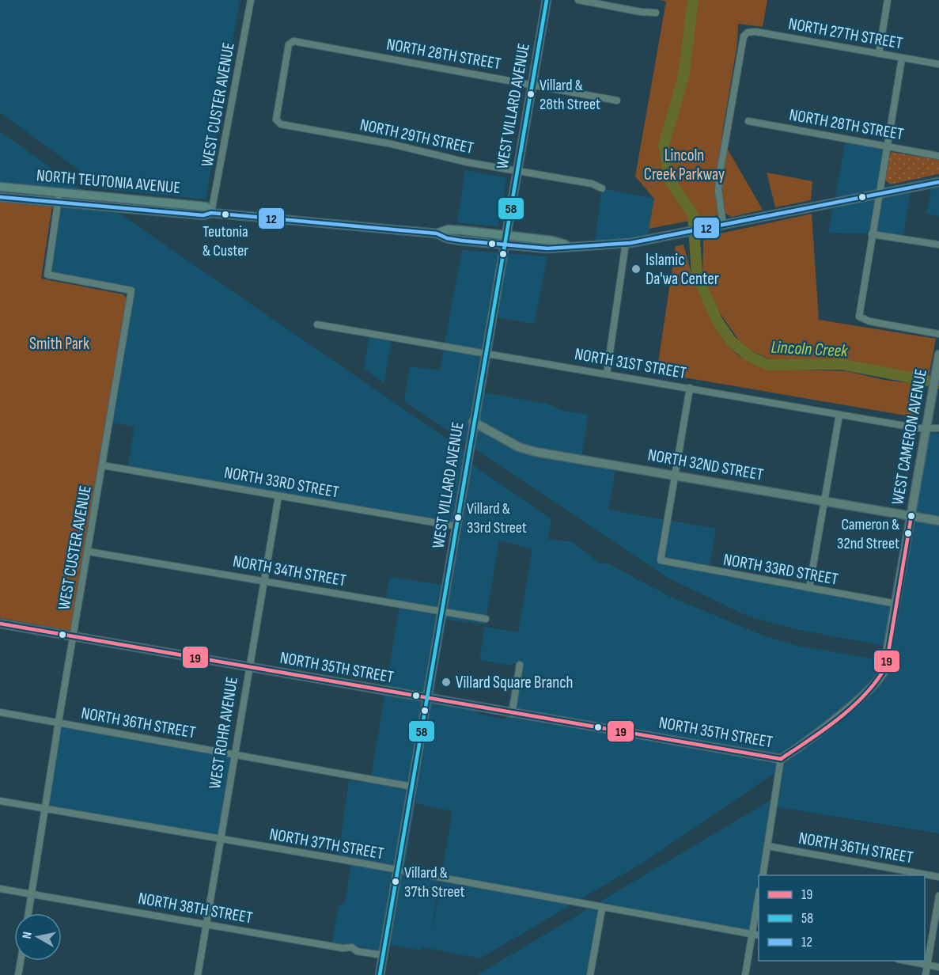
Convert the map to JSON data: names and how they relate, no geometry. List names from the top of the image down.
{
  "streets": {
    "main road": ["NORTH TEUTONIA AVENUE"],
    "street": [
      "NORTH 27TH STREET",
      "NORTH 28TH STREET",
      "WEST CUSTER AVENUE",
      "WEST VILLARD AVENUE",
      "NORTH 29TH STREET",
      "NORTH 31ST STREET",
      "WEST CAMERON AVENUE",
      "NORTH 32ND STREET",
      "NORTH 33RD STREET",
      "NORTH 34TH STREET",
      "NORTH 35TH STREET",
      "NORTH 36TH STREET",
      "WEST ROHR AVENUE",
      "NORTH 37TH STREET",
      "NORTH 38TH STREET"
    ]
  },
  "crossings": [
    ["NORTH 27TH STREET", "NORTH TEUTONIA AVENUE"],
    ["NORTH 28TH STREET", "WEST VILLARD AVENUE"],
    ["NORTH 28TH STREET", "NORTH 29TH STREET"],
    ["WEST CUSTER AVENUE", "NORTH TEUTONIA AVENUE"],
    ["WEST CUSTER AVENUE", "NORTH 33RD STREET"],
    ["WEST CUSTER AVENUE", "NORTH 34TH STREET"],
    ["WEST CUSTER AVENUE", "NORTH 35TH STREET"],
    ["WEST CUSTER AVENUE", "NORTH 36TH STREET"],
    ["WEST CUSTER AVENUE", "NORTH 37TH STREET"],
    ["WEST CUSTER AVENUE", "NORTH 38TH STREET"],
    ["WEST VILLARD AVENUE", "NORTH 29TH STREET"],
    ["WEST VILLARD AVENUE", "NORTH TEUTONIA AVENUE"],
    ["WEST VILLARD AVENUE", "NORTH 31ST STREET"],
    ["WEST VILLARD AVENUE", "NORTH 32ND STREET"],
    ["WEST VILLARD AVENUE", "NORTH 33RD STREET"],
    ["WEST VILLARD AVENUE", "NORTH 34TH STREET"],
    ["WEST VILLARD AVENUE", "NORTH 35TH STREET"],
    ["WEST VILLARD AVENUE", "NORTH 36TH STREET"],
    ["WEST VILLARD AVENUE", "NORTH 37TH STREET"],
    ["WEST VILLARD AVENUE", "NORTH 38TH STREET"],
    ["NORTH 31ST STREET", "WEST CAMERON AVENUE"],
    ["WEST CAMERON AVENUE", "NORTH 32ND STREET"],
    ["WEST CAMERON AVENUE", "NORTH 33RD STREET"],
    ["WEST CAMERON AVENUE", "NORTH 35TH STREET"],
    ["NORTH 32ND STREET", "NORTH 33RD STREET"],
    ["NORTH 33RD STREET", "WEST ROHR AVENUE"],
    ["NORTH 34TH STREET", "WEST ROHR AVENUE"],
    ["NORTH 35TH STREET", "WEST ROHR AVENUE"],
    ["NORTH 36TH STREET", "WEST ROHR AVENUE"],
    ["WEST ROHR AVENUE", "NORTH 37TH STREET"],
    ["WEST ROHR AVENUE", "NORTH 38TH STREET"]
  ],
  "water": ["Lincoln Creek"],
  "parks": ["Lincoln Creek Parkway", "Smith Park"],
  "places": [
    "Villard & 28th Street",
    "Teutonia & Custer",
    "Islamic Da'wa Center",
    "Villard & 33rd Street",
    "Cameron & 32nd Street",
    "Villard Square Branch",
    "Villard & 37th Street"
  ],
  "lines": ["transit line 58", "transit line 12", "transit line 19"],
  "legend": ["19", "58", "12"],
  "north": "left"
}
